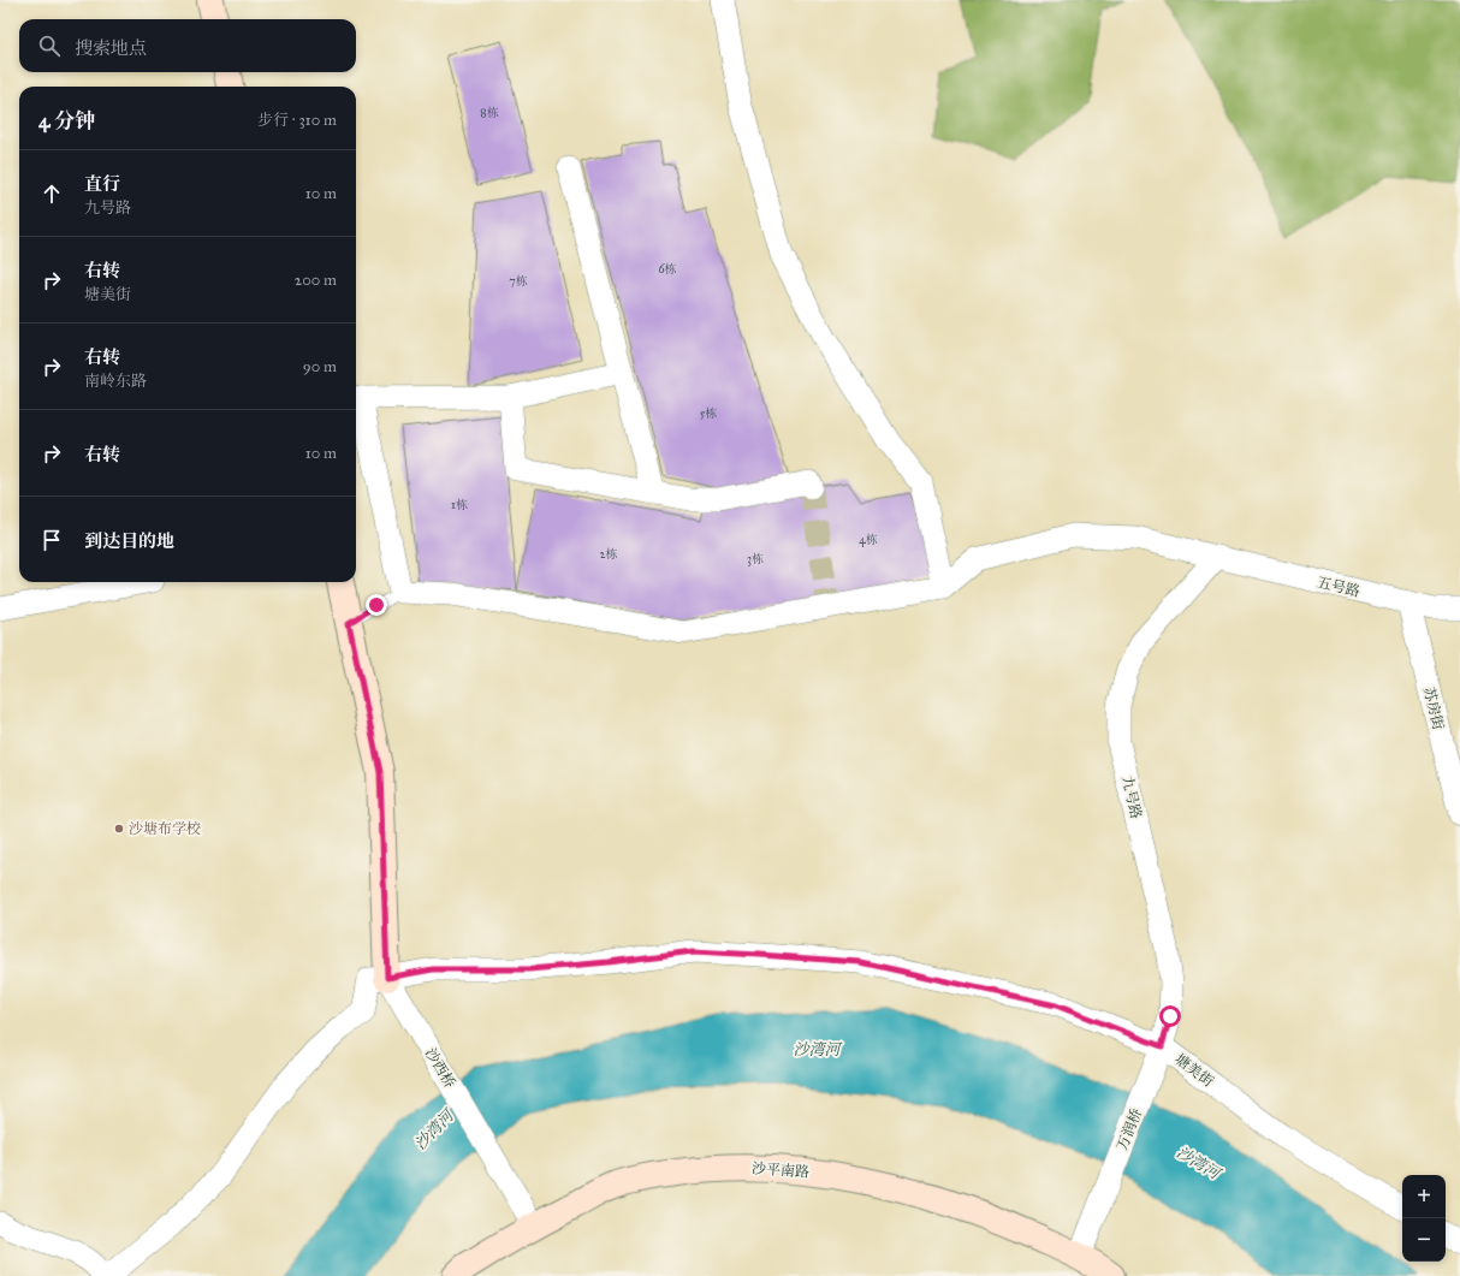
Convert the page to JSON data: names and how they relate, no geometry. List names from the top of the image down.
{
  "streets": {
    "street": [
      "五号路",
      "苏房街",
      "九号路",
      "沙西桥",
      "塘美街",
      "万润桥",
      "沙平南路"
    ]
  },
  "crossings": [
    ["五号路", "苏房街"],
    ["五号路", "九号路"],
    ["九号路", "塘美街"],
    ["九号路", "万润桥"],
    ["沙西桥", "塘美街"],
    ["沙西桥", "沙平南路"],
    ["塘美街", "万润桥"],
    ["万润桥", "沙平南路"]
  ],
  "water": ["沙湾河"],
  "places": ["沙塘布学校"],
  "house_numbers": [
    "8栋",
    "6栋",
    "7栋",
    "5栋",
    "1栋",
    "4栋",
    "2栋",
    "3栋"
  ],
  "page": {
    "search": "搜索地点",
    "heading": ["4 分钟", "步行 · 310 m"],
    "list": [
      ["直行", "九号路", "10 m"],
      ["右转", "塘美街", "200 m"],
      ["右转", "南岭东路", "90 m"],
      ["右转", "10 m"],
      "到达目的地"
    ],
    "map_buttons": ["+", "−"]
  }
}
